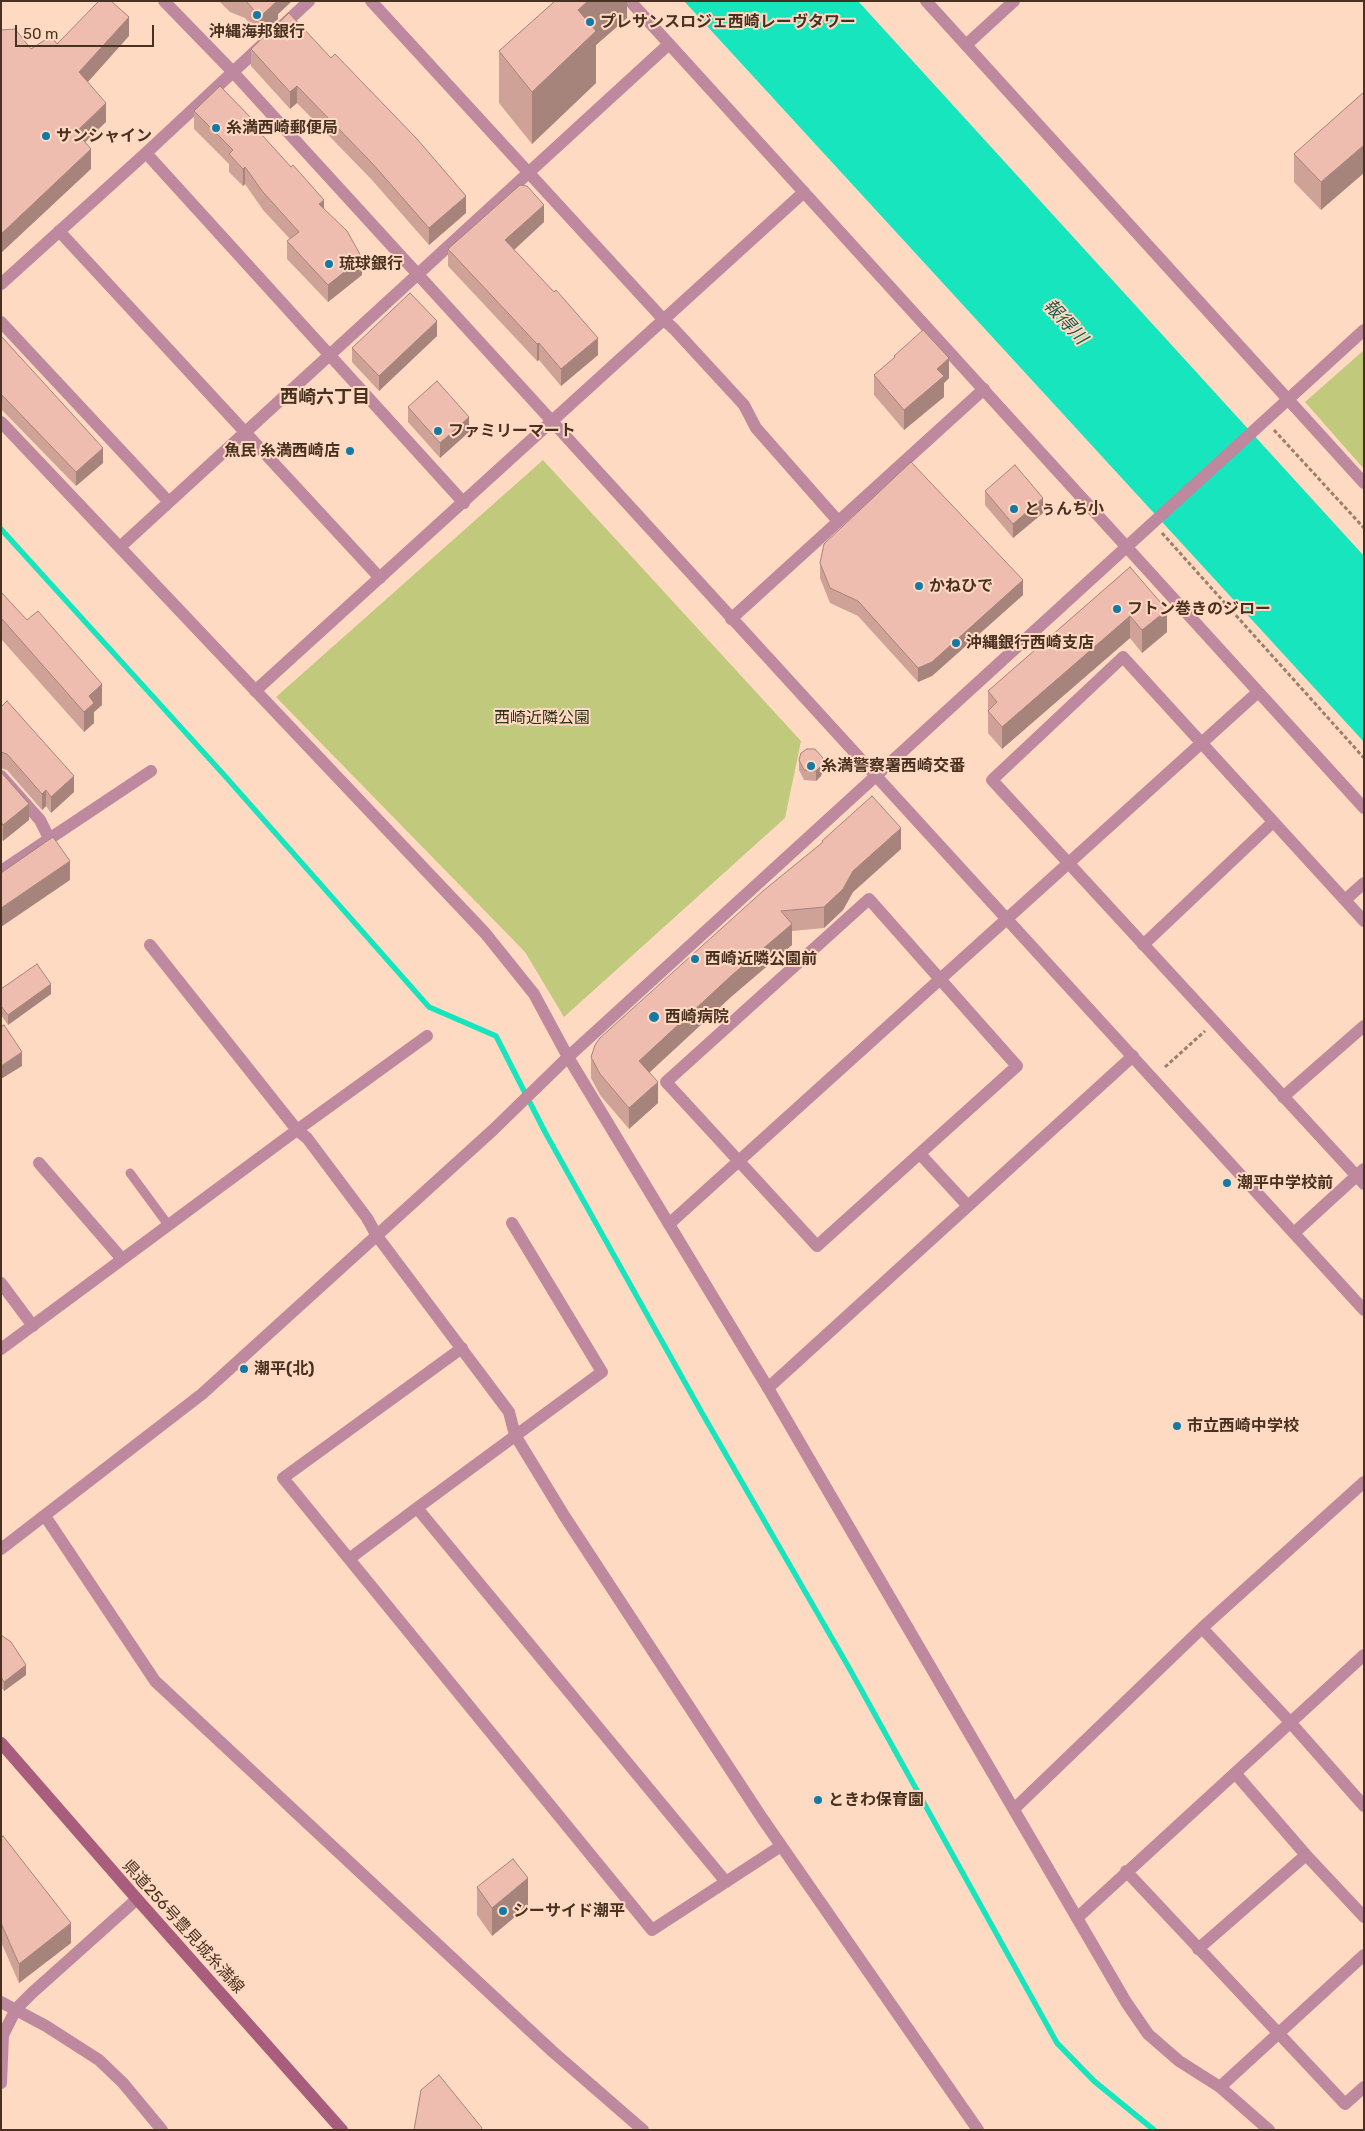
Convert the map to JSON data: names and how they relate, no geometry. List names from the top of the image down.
{
  "streets": {
    "main road": ["県道256号豊見城糸満線"]
  },
  "districts": ["西崎六丁目"],
  "water": ["報得川"],
  "parks": ["西崎近隣公園"],
  "places": [
    "沖縄海邦銀行",
    "プレサンスロジェ西崎レーヴタワー",
    "糸満西崎郵便局",
    "サンシャイン",
    "琉球銀行",
    "ファミリーマート",
    "魚民 糸満西崎店",
    "とぅんち小",
    "かねひで",
    "フトン巻きのジロー",
    "沖縄銀行西崎支店",
    "糸満警察署西崎交番",
    "西崎近隣公園前",
    "西崎病院",
    "潮平中学校前",
    "潮平(北)",
    "市立西崎中学校",
    "ときわ保育園",
    "シーサイド潮平"
  ],
  "scale_bar": "50 m"
}
